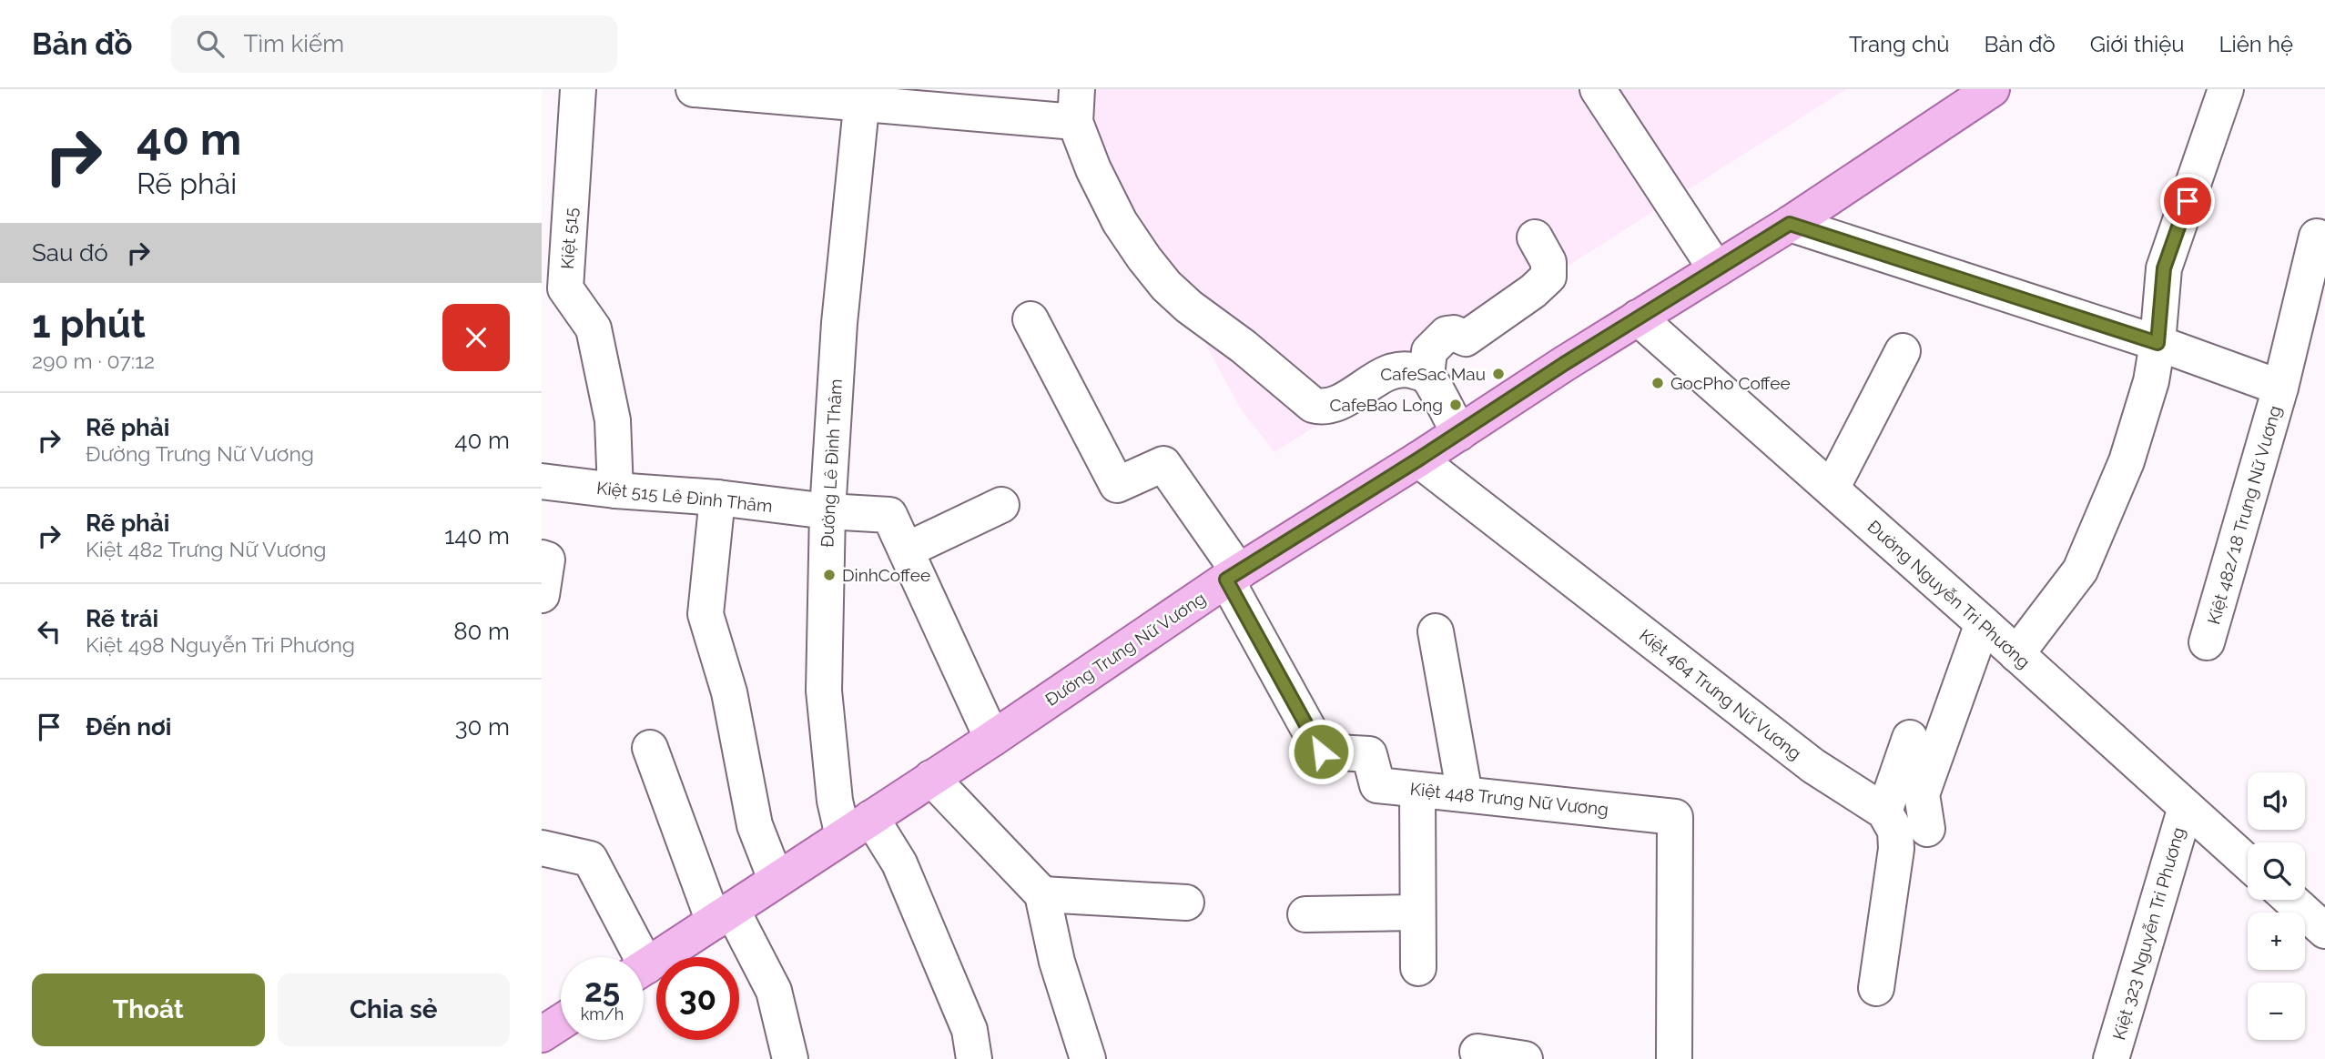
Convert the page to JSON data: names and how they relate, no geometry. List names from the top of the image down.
{
  "streets": {
    "main road": ["Đường Trưng Nữ Vương"],
    "street": [
      "Kiệt 515",
      "Đường Lê Đình Thâm",
      "Kiệt 515 Lê Đình Thâm",
      "Kiệt 482/18 Trưng Nữ Vương",
      "Đường Nguyễn Tri Phương",
      "Kiệt 464 Trưng Nữ Vương",
      "Kiệt 448 Trưng Nữ Vương",
      "Kiệt 323 Nguyễn Tri Phương"
    ]
  },
  "crossings": [
    ["Kiệt 515", "Kiệt 515 Lê Đình Thâm"],
    ["Đường Lê Đình Thâm", "Kiệt 515 Lê Đình Thâm"],
    ["Đường Lê Đình Thâm", "Đường Trưng Nữ Vương"],
    ["Đường Nguyễn Tri Phương", "Đường Trưng Nữ Vương"],
    ["Đường Nguyễn Tri Phương", "Kiệt 323 Nguyễn Tri Phương"],
    ["Đường Trưng Nữ Vương", "Kiệt 464 Trưng Nữ Vương"],
    ["Đường Trưng Nữ Vương", "Kiệt 448 Trưng Nữ Vương"]
  ],
  "places": [
    "CafeSac Mau",
    "GocPho Coffee",
    "CafeBao Long",
    "DinhCoffee"
  ],
  "page": {
    "header": "Bản đồ",
    "search": "Tìm kiếm",
    "nav": [
      "Trang chủ",
      "Bản đồ",
      "Giới thiệu",
      "Liên hệ"
    ],
    "turn": ["40 m", "Rẽ phải"],
    "then": "Sau đó",
    "heading": ["1 phút", "290 m · 07:12"],
    "list": [
      {
        "name": "Rẽ phải",
        "note": "Đường Trưng Nữ Vương",
        "value": "40 m"
      },
      {
        "name": "Rẽ phải",
        "note": "Kiệt 482 Trưng Nữ Vương",
        "value": "140 m"
      },
      {
        "name": "Rẽ trái",
        "note": "Kiệt 498 Nguyễn Tri Phương",
        "value": "80 m"
      },
      {
        "name": "Đến nơi",
        "value": "30 m"
      }
    ],
    "map_buttons": ["+", "−"],
    "speed": "25 km/h",
    "limit": "30",
    "buttons": ["Thoát", "Chia sẻ"]
  }
}
